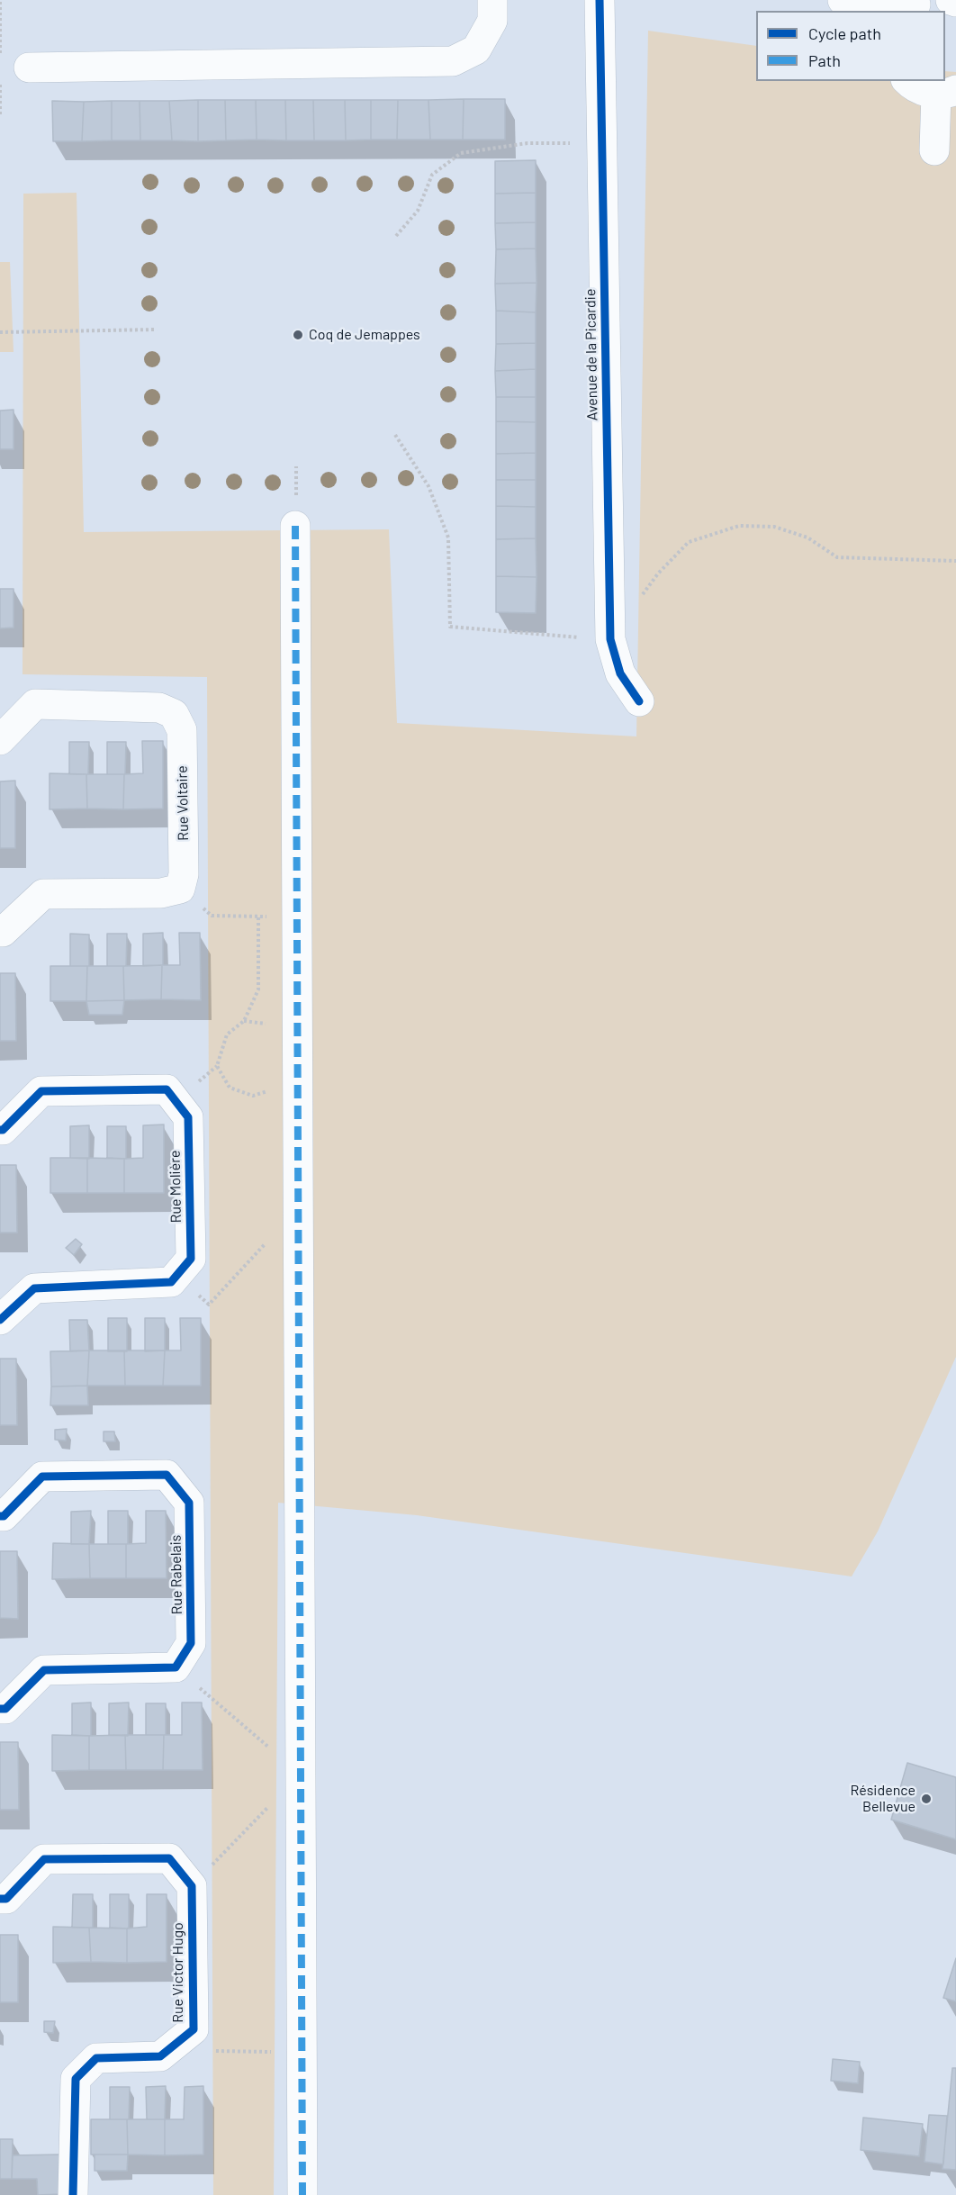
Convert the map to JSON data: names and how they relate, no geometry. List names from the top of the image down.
{
  "streets": {
    "street": [
      "Avenue de la Picardie",
      "Rue Voltaire",
      "Rue Molière",
      "Rue Rabelais",
      "Rue Victor Hugo"
    ]
  },
  "places": ["Coq de Jemappes", "Résidence Bellevue"],
  "legend": ["Cycle path", "Path"]
}
